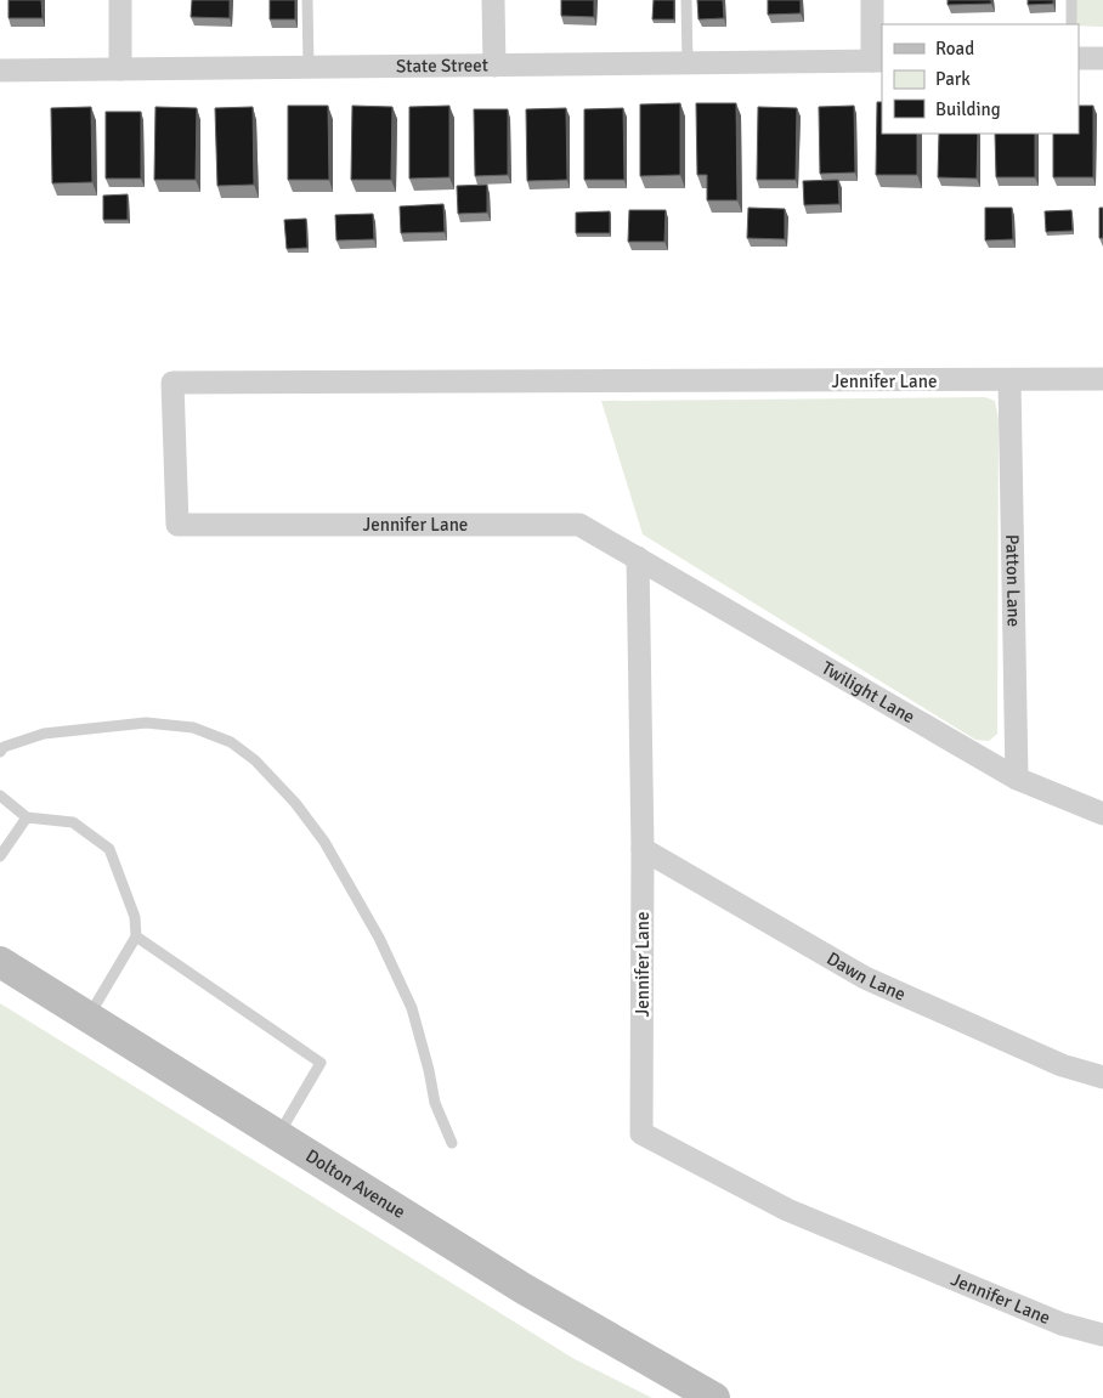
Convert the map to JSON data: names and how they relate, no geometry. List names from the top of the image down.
{
  "streets": {
    "street": [
      "State Street",
      "Jennifer Lane",
      "Patton Lane",
      "Twilight Lane",
      "Dawn Lane",
      "Dolton Avenue"
    ]
  },
  "crossings": [
    ["Jennifer Lane", "Patton Lane"],
    ["Jennifer Lane", "Twilight Lane"],
    ["Jennifer Lane", "Dawn Lane"],
    ["Patton Lane", "Twilight Lane"]
  ],
  "legend": ["Road", "Park", "Building"]
}
